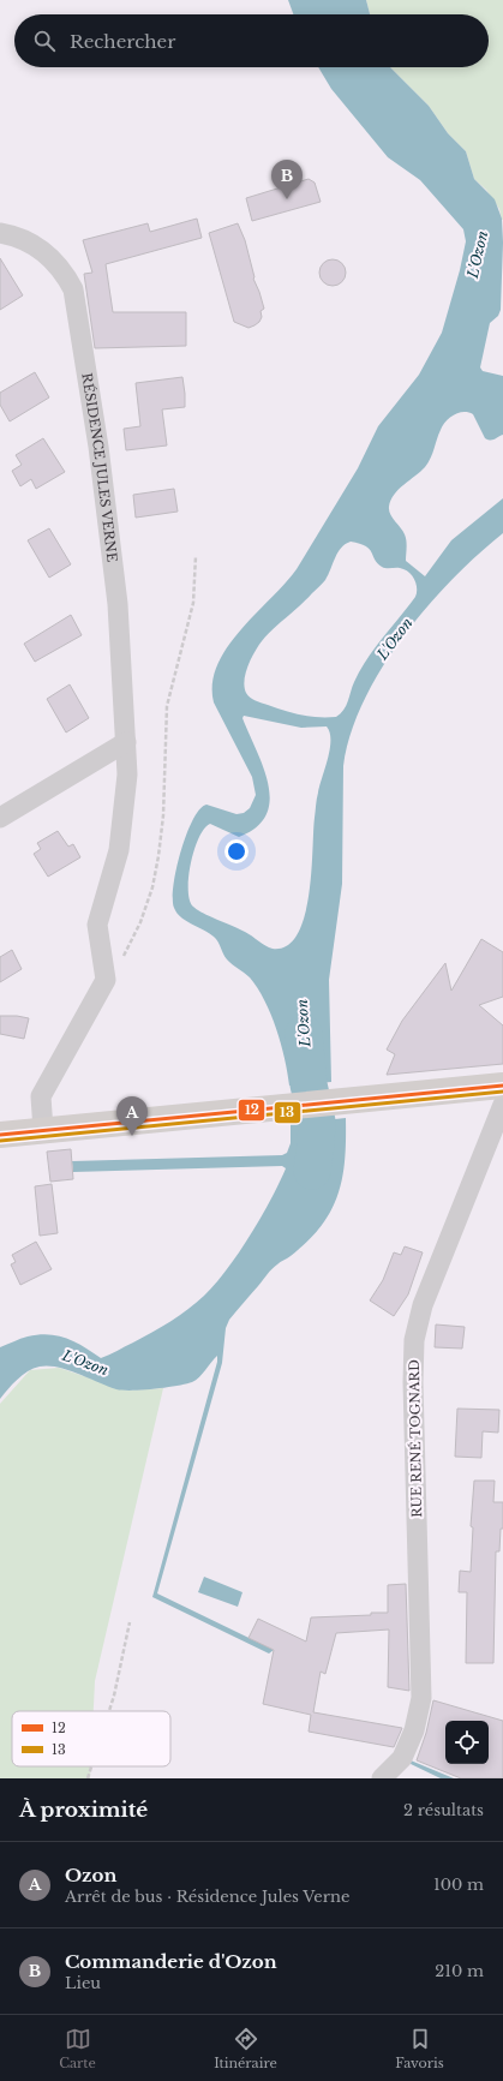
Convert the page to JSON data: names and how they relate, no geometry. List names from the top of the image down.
{
  "streets": {
    "street": ["RÉSIDENCE JULES VERNE", "RUE RENÉ TOGNARD"]
  },
  "water": ["L'Ozon"],
  "lines": ["transit line 12", "transit line 13"],
  "legend": ["12", "13"],
  "page": {
    "search": "Rechercher",
    "pins": ["B", "A"],
    "heading": ["À proximité", "2 résultats"],
    "list": [
      {
        "mark": "A",
        "name": "Ozon",
        "note": "Arrêt de bus · Résidence Jules Verne",
        "value": "100 m"
      },
      {
        "mark": "B",
        "name": "Commanderie d'Ozon",
        "note": "Lieu",
        "value": "210 m"
      }
    ],
    "nav": ["Carte", "Itinéraire", "Favoris"]
  }
}
